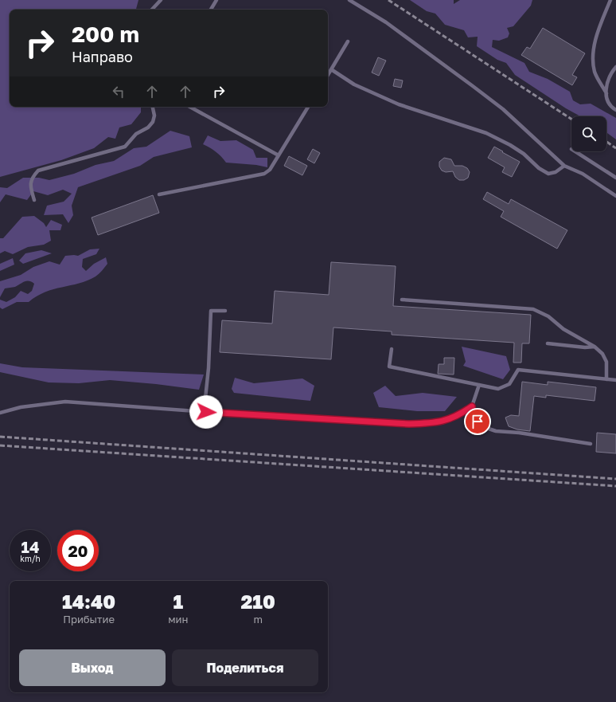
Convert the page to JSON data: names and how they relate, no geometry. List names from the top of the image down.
{
  "page": {
    "turn": ["200 m", "Направо"],
    "speed": "14 km/h",
    "limit": "20",
    "eta": [
      "14:40",
      "Прибытие",
      "1",
      "мин",
      "210",
      "m"
    ],
    "buttons": ["Выход", "Поделиться"]
  }
}
